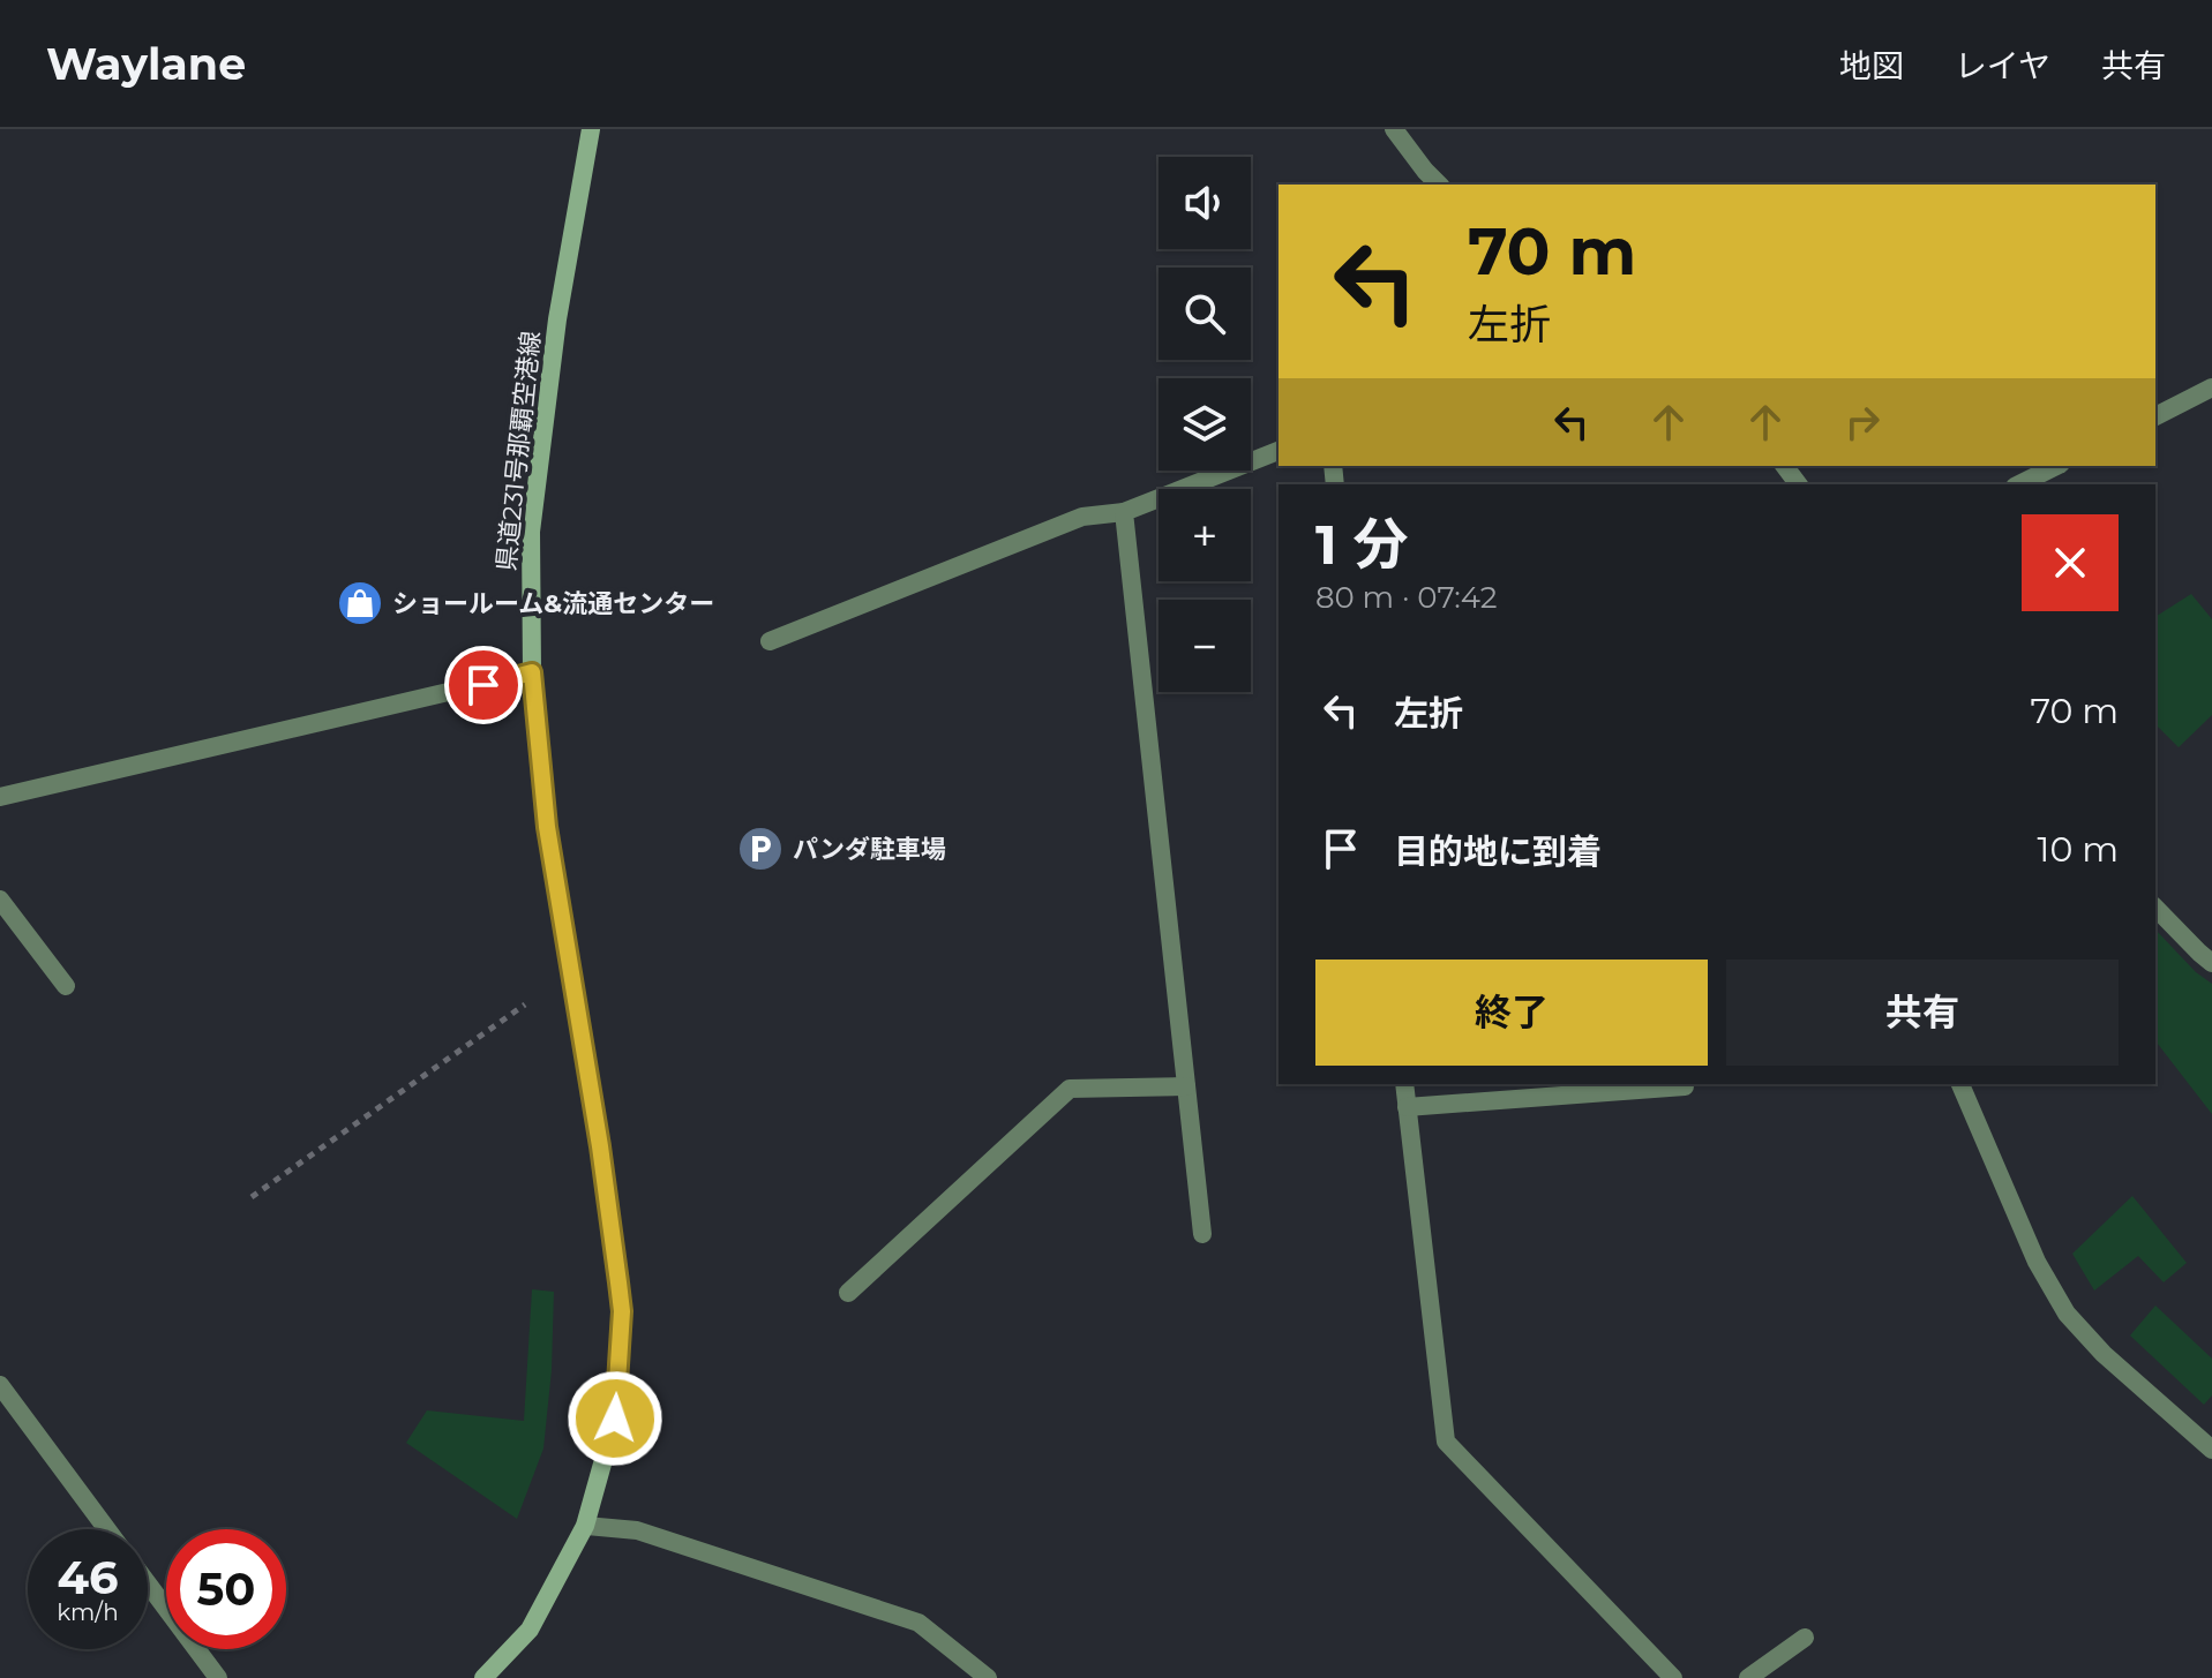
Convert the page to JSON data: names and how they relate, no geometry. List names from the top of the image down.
{
  "streets": {
    "main road": ["県道231号那覇空港線"]
  },
  "places": {
    "shop": ["ショールーム&流通センター"],
    "parking": ["パンダ駐車場"]
  },
  "page": {
    "header": "Waylane",
    "nav": ["地図", "レイヤ", "共有"],
    "map_buttons": ["+", "−"],
    "turn": ["70 m", "左折"],
    "heading": ["1 分", "80 m · 07:42"],
    "list": [
      {
        "name": "左折",
        "value": "70 m"
      },
      {
        "name": "目的地に到着",
        "value": "10 m"
      }
    ],
    "buttons": ["終了", "共有"],
    "speed": "46 km/h",
    "limit": "50"
  }
}
